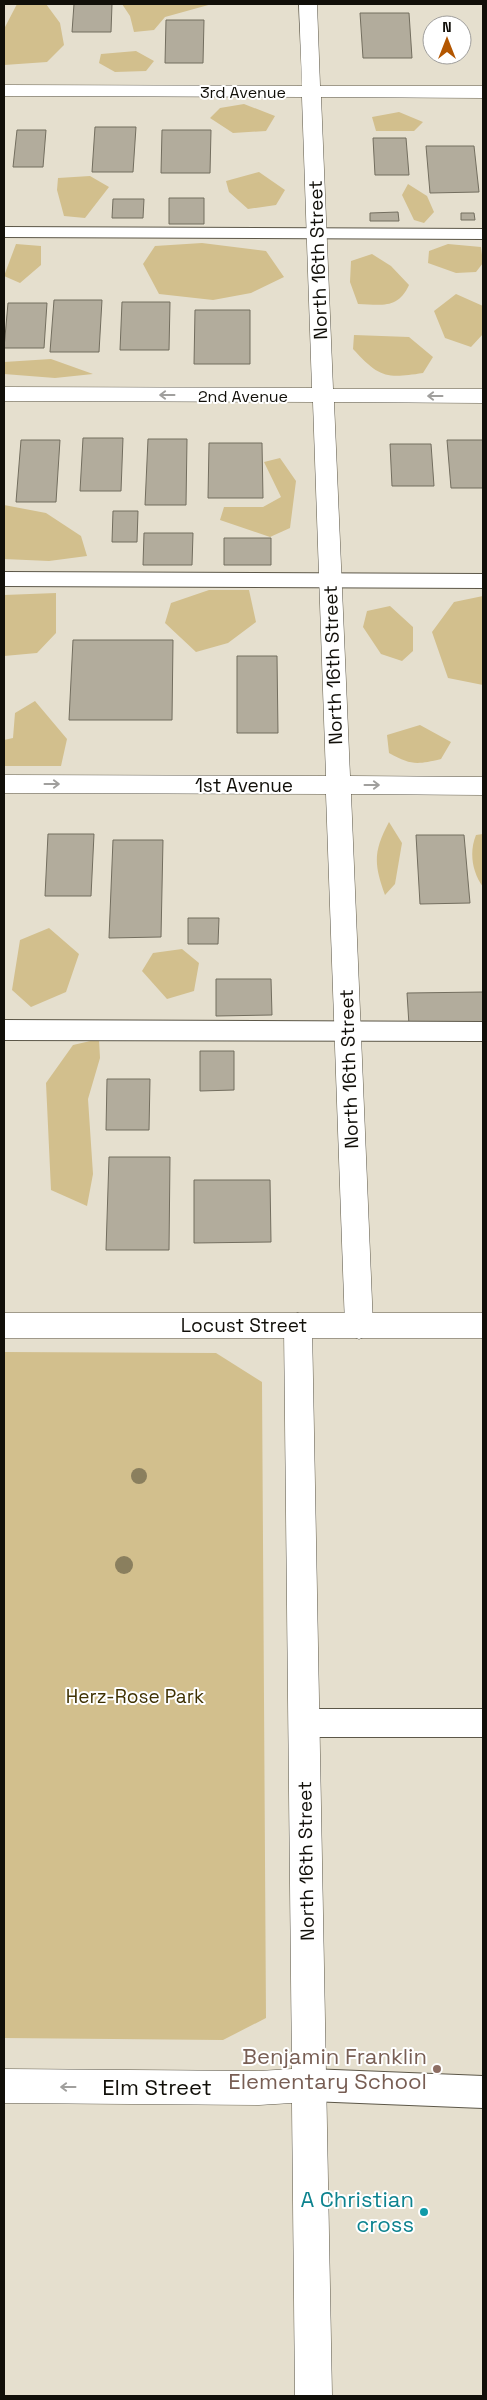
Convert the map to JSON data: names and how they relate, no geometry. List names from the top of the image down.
{
  "streets": {
    "street": [
      "3rd Avenue",
      "North 16th Street",
      "2nd Avenue",
      "1st Avenue",
      "Locust Street",
      "Elm Street"
    ]
  },
  "crossings": [
    ["3rd Avenue", "North 16th Street"],
    ["North 16th Street", "2nd Avenue"],
    ["North 16th Street", "1st Avenue"],
    ["North 16th Street", "Locust Street"],
    ["North 16th Street", "Elm Street"]
  ],
  "one_way": ["2nd Avenue", "1st Avenue", "Elm Street"],
  "parks": ["Herz-Rose Park"],
  "places": ["Benjamin Franklin Elementary School", "A Christian cross"],
  "north": "top"
}
